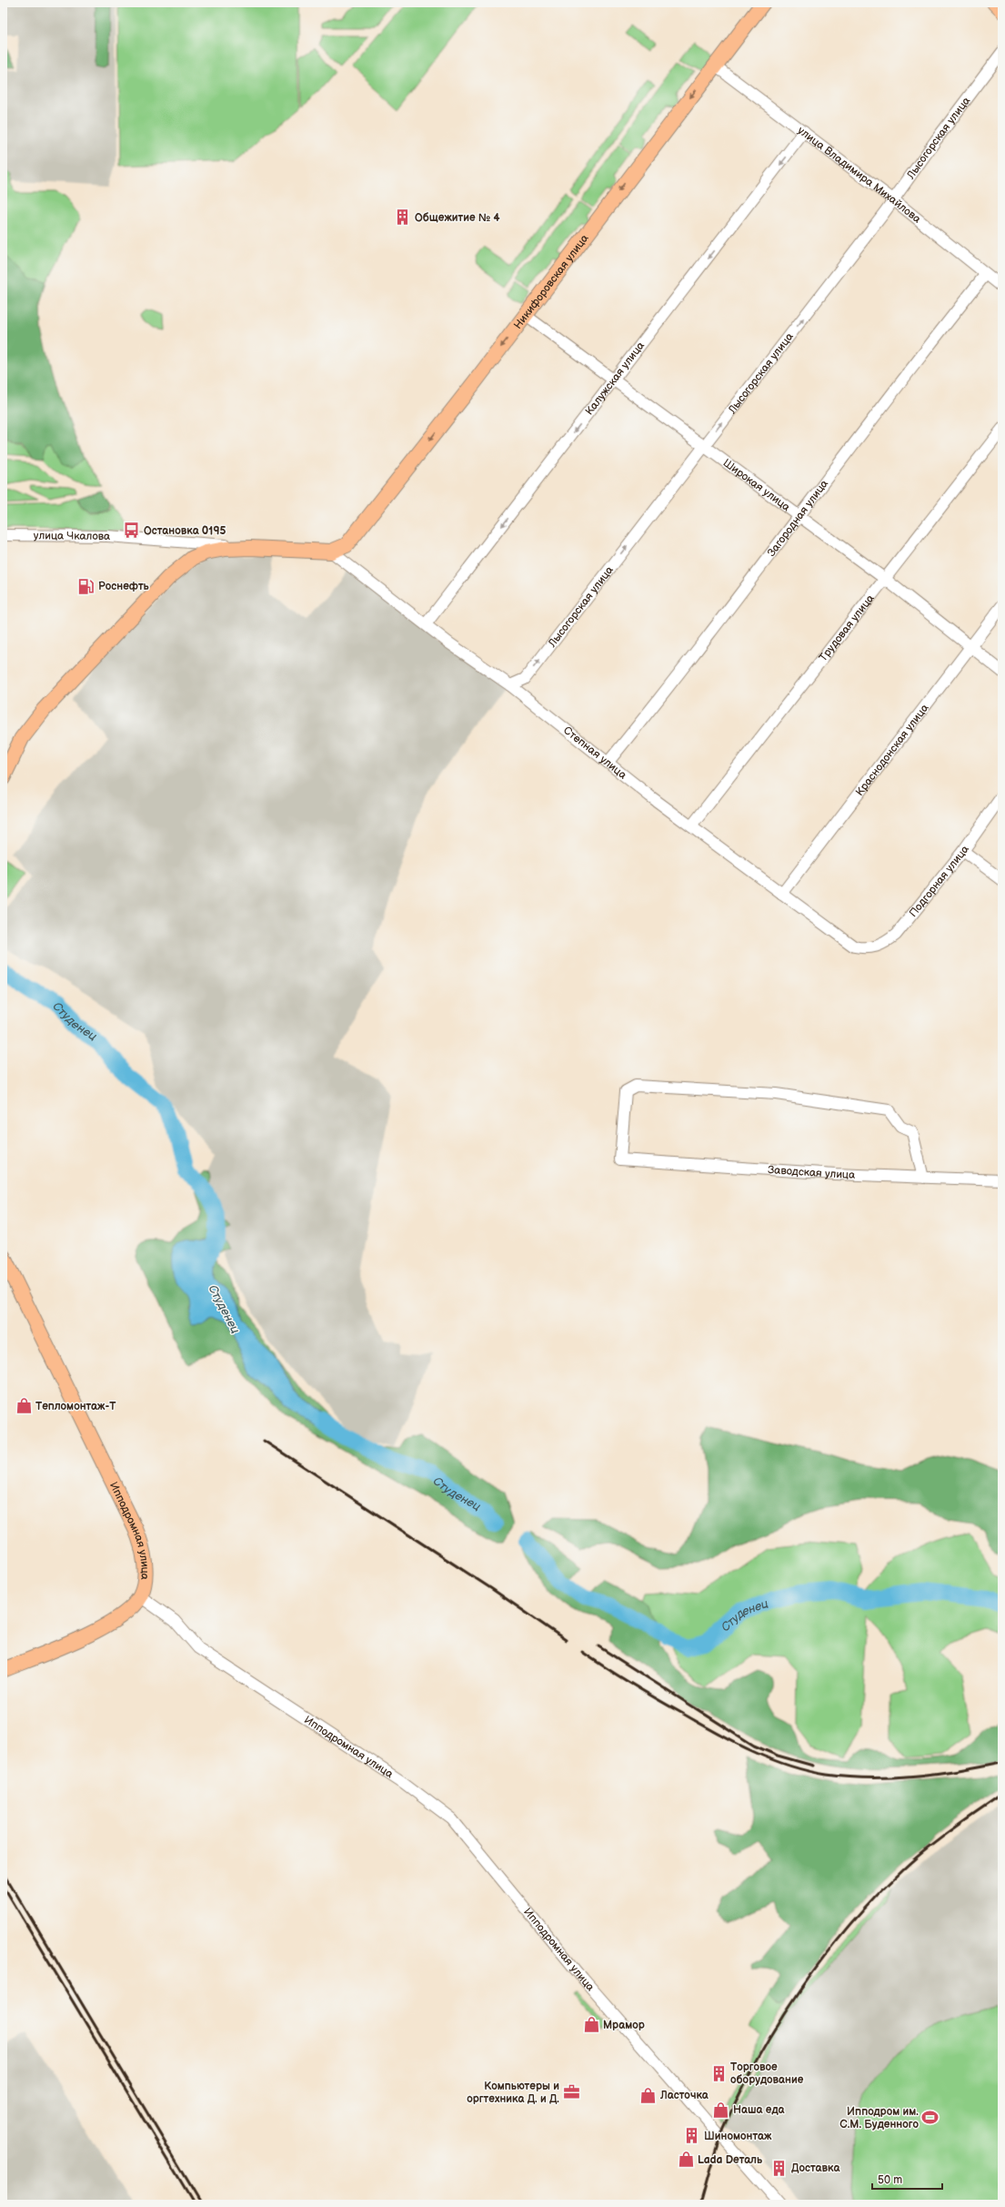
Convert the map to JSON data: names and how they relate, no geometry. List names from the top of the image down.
{
  "streets": {
    "main road": ["Никифоровская улица", "Ипподромная улица"],
    "street": [
      "Лысогорская улица",
      "улица Владимира Михайлова",
      "Калужская улица",
      "Широкая улица",
      "Загородная улица",
      "улица Чкалова",
      "Трудовая улица",
      "Краснодонская улица",
      "Степная улица",
      "Подгорная улица",
      "Заводская улица"
    ]
  },
  "crossings": [
    ["Лысогорская улица", "улица Владимира Михайлова"],
    ["Лысогорская улица", "Широкая улица"],
    ["Лысогорская улица", "Степная улица"],
    ["улица Владимира Михайлова", "Никифоровская улица"],
    ["улица Владимира Михайлова", "Калужская улица"],
    ["улица Владимира Михайлова", "Загородная улица"],
    ["Никифоровская улица", "Широкая улица"],
    ["Никифоровская улица", "Степная улица"],
    ["Калужская улица", "Широкая улица"],
    ["Калужская улица", "Степная улица"],
    ["Широкая улица", "Загородная улица"],
    ["Широкая улица", "Трудовая улица"],
    ["Широкая улица", "Краснодонская улица"],
    ["Загородная улица", "Степная улица"],
    ["Трудовая улица", "Степная улица"],
    ["Краснодонская улица", "Степная улица"],
    ["Степная улица", "Подгорная улица"]
  ],
  "one_way": ["Лысогорская улица", "Никифоровская улица", "Калужская улица"],
  "water": ["Студенец"],
  "places": {
    "building": [
      "Общежитие № 4",
      "Торговое оборудование",
      "Шиномонтаж",
      "Доставка"
    ],
    "bus stop": ["Остановка 0195"],
    "fuel station": ["Роснефть"],
    "shop": [
      "Тепломонтаж-Т",
      "Мрамор",
      "Ласточка",
      "Наша еда",
      "Lada Dеталь"
    ],
    "office": ["Компьютеры и оргтехника Д. и Д."],
    "sports": ["Ипподром им. С.М. Буденного"]
  },
  "scale_bar": "50 m"
}
